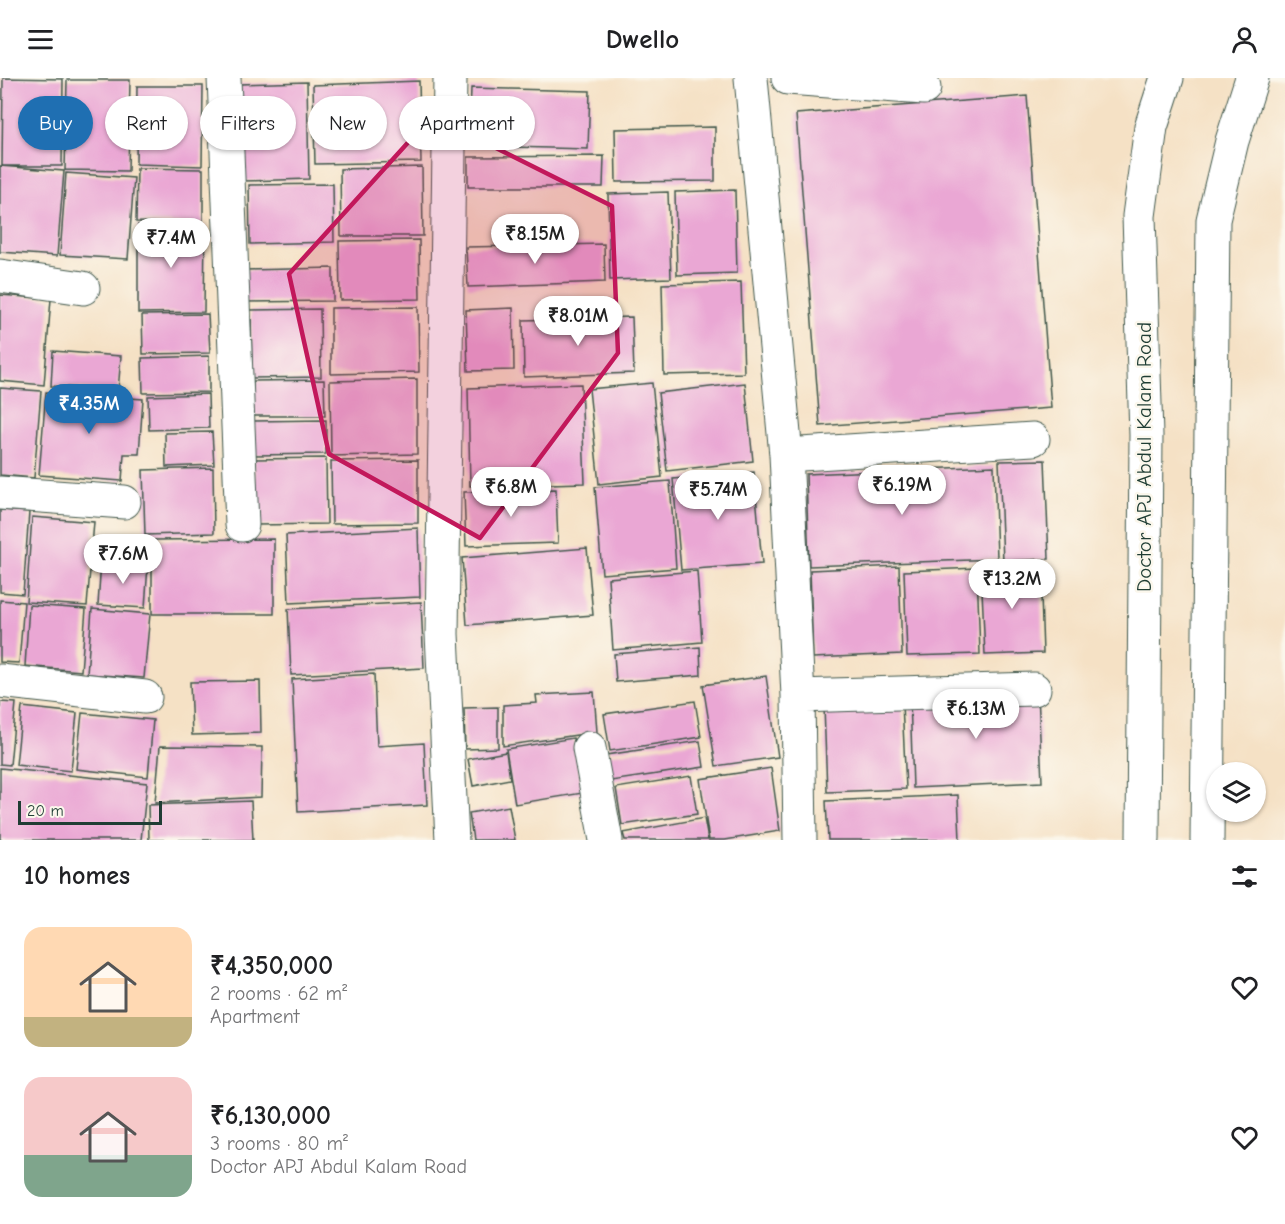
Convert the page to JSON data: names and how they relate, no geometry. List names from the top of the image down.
{
  "streets": {
    "street": ["Doctor APJ Abdul Kalam Road"]
  },
  "scale_bar": "20 m",
  "page": {
    "header": "Dwello",
    "chip": [
      "Buy",
      "Rent",
      "Filters",
      "New",
      "Apartment"
    ],
    "price": [
      "₹8.15M",
      "₹7.4M",
      "₹8.01M",
      "₹4.35M",
      "₹6.19M",
      "₹6.8M",
      "₹5.74M",
      "₹7.6M",
      "₹13.2M",
      "₹6.13M"
    ],
    "scale": "20 m",
    "heading": "10 homes",
    "list": [
      {
        "name": "₹4,350,000",
        "note": "2 rooms · 62 m² · Apartment"
      },
      {
        "name": "₹6,130,000",
        "note": "3 rooms · 80 m² · Doctor APJ Abdul Kalam Road"
      }
    ]
  }
}
